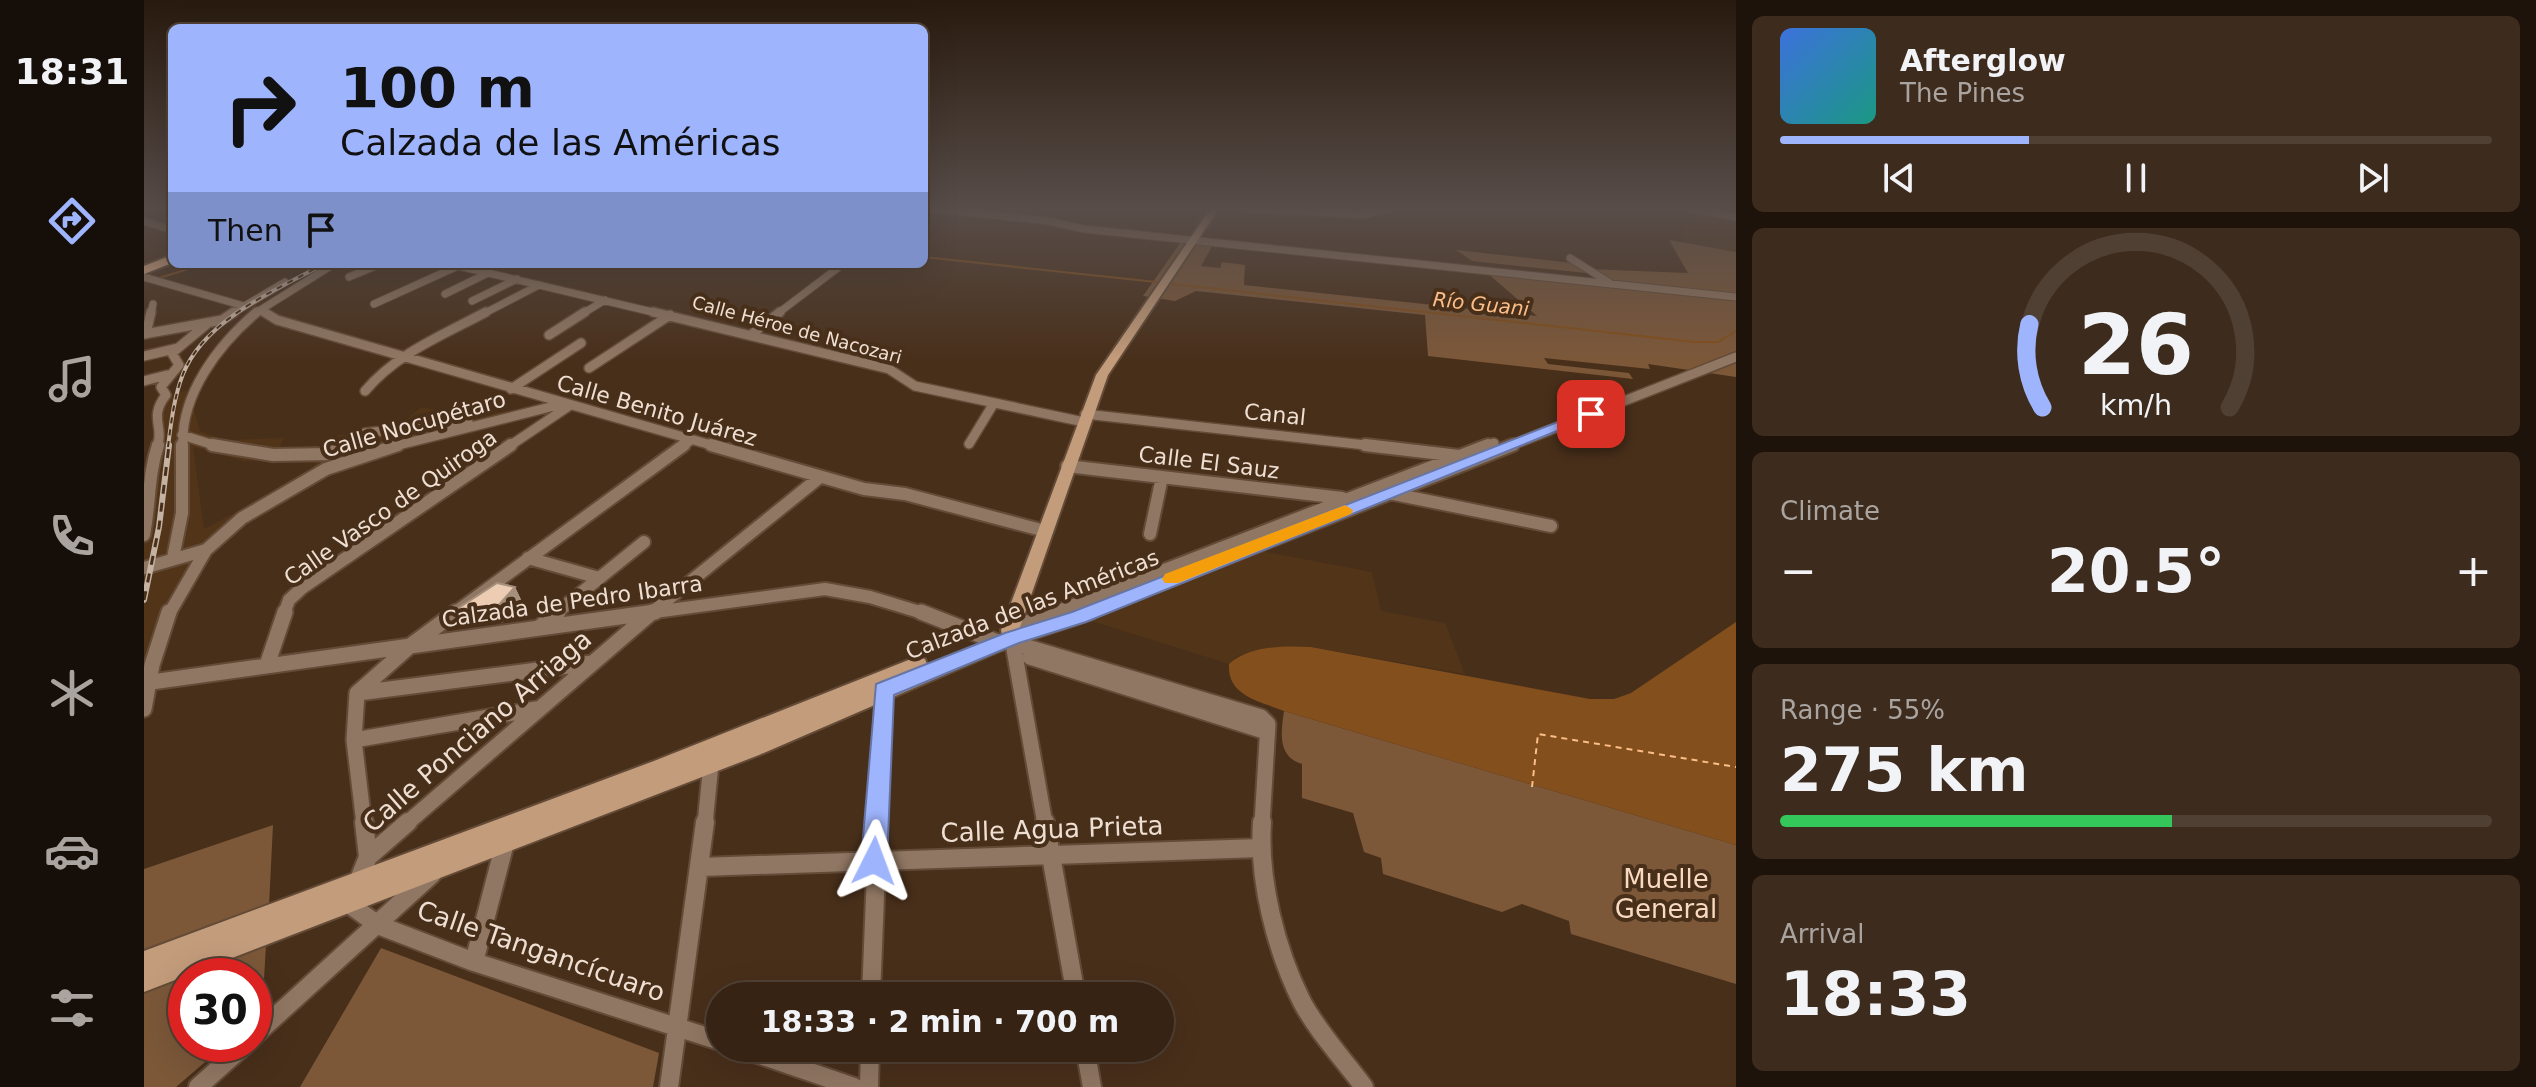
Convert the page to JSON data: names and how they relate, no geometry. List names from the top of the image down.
{
  "streets": {
    "main road": ["Calzada de las Américas"],
    "street": [
      "Calle Héroe de Nacozari",
      "Calle Benito Juárez",
      "Canal",
      "Calle Nocupétaro",
      "Calle El Sauz",
      "Calle Vasco de Quiroga",
      "Calzada de Pedro Ibarra",
      "Calle Ponciano Arriaga",
      "Calle Agua Prieta",
      "Calle Tangancícuaro"
    ]
  },
  "crossings": [
    ["Calle Héroe de Nacozari", "Canal"],
    ["Calle Benito Juárez", "Calle Nocupétaro"],
    ["Calle Benito Juárez", "Calle Vasco de Quiroga"],
    ["Calle Benito Juárez", "Calle Ponciano Arriaga"],
    ["Canal", "Calzada de las Américas"],
    ["Calle Nocupétaro", "Calle Vasco de Quiroga"],
    ["Calle Nocupétaro", "Calzada de Pedro Ibarra"],
    ["Calle El Sauz", "Calzada de las Américas"],
    ["Calle Vasco de Quiroga", "Calzada de Pedro Ibarra"],
    ["Calzada de Pedro Ibarra", "Calzada de las Américas"],
    ["Calzada de Pedro Ibarra", "Calle Ponciano Arriaga"],
    ["Calzada de Pedro Ibarra", "Calle Agua Prieta"],
    ["Calzada de las Américas", "Calle Tangancícuaro"]
  ],
  "water": ["Río Guani"],
  "parks": ["Muelle General"],
  "page": {
    "tabs": "18:31",
    "turn": ["100 m", "Calzada de las Américas"],
    "song": ["Afterglow", "The Pines"],
    "then": "Then",
    "tile": [
      "Climate",
      ["Range · 55%", "275 km"],
      ["Arrival", "18:33"]
    ],
    "heat": ["−", "20.5°", "+"],
    "limit": "30",
    "trip": "18:33 · 2 min · 700 m",
    "gauge": ["26", "km/h"]
  }
}
